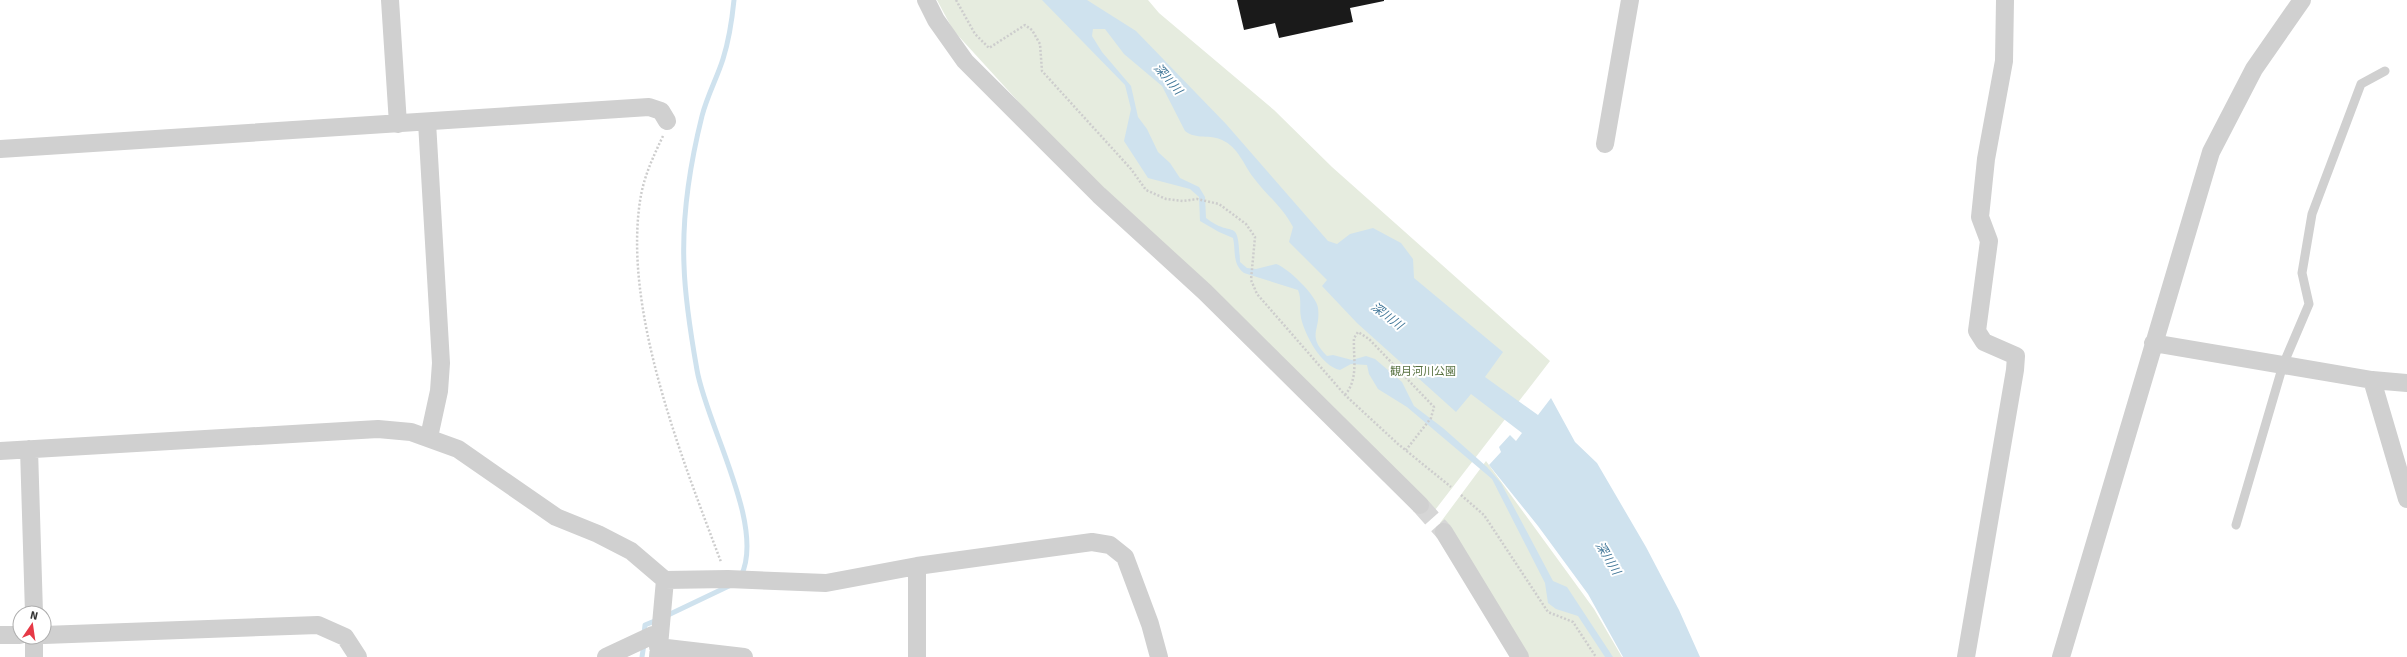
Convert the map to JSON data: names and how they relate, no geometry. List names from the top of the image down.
{
  "water": ["深川川"],
  "parks": ["観月河川公園"],
  "north": "top"
}
